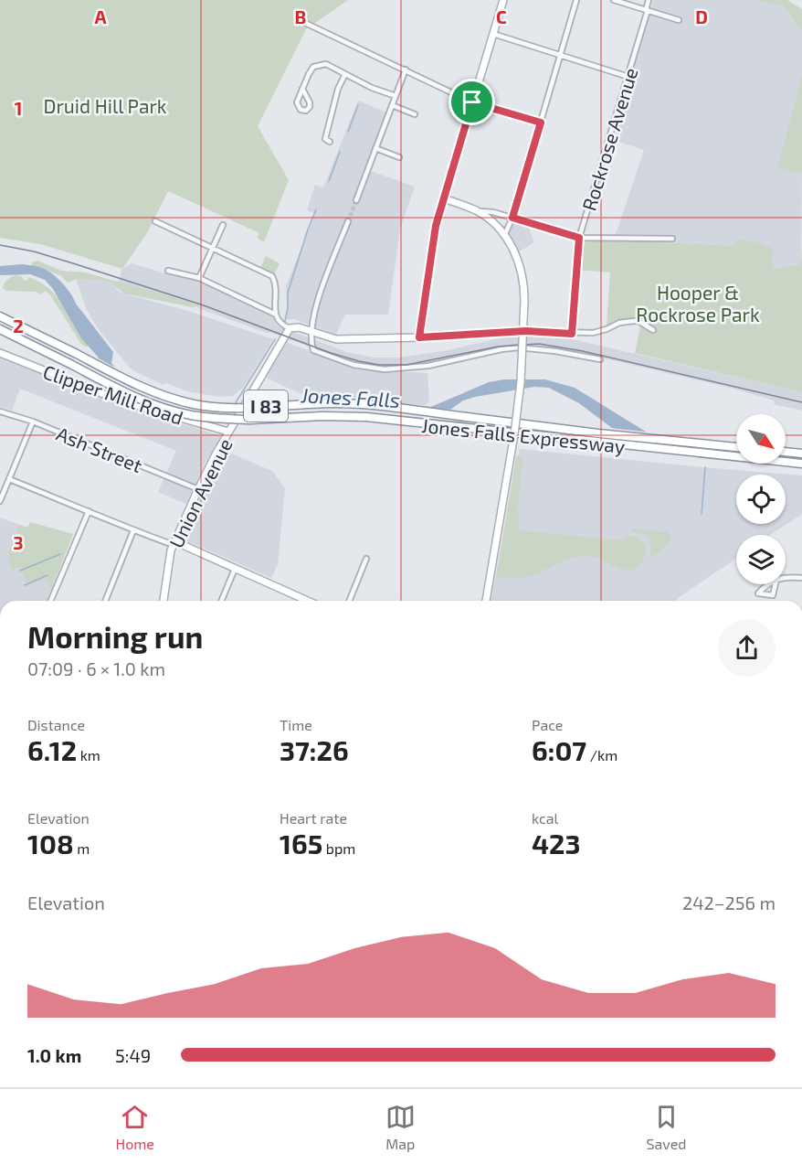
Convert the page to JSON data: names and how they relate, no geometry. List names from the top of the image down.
{
  "streets": {
    "highway": ["I 83", "Jones Falls Expressway"],
    "street": [
      "Rockrose Avenue",
      "Clipper Mill Road",
      "Ash Street",
      "Union Avenue"
    ]
  },
  "crossings": [
    ["Clipper Mill Road", "Union Avenue"],
    ["Ash Street", "Union Avenue"]
  ],
  "water": ["Jones Falls"],
  "parks": ["Druid Hill Park", "Hooper & Rockrose Park"],
  "north": "bottom right",
  "page": {
    "heading": ["Morning run", "07:09 · 6 × 1.0 km"],
    "stats": [
      ["Distance", "6.12 km"],
      ["Time", "37:26"],
      ["Pace", "6:07 /km"],
      ["Elevation", "108 m"],
      ["Heart rate", "165 bpm"],
      ["kcal", "423"]
    ],
    "chart": ["Elevation", "242–256 m"],
    "list": [
      {
        "name": "1.0 km",
        "note": "5:49"
      }
    ],
    "tabs": ["Home", "Map", "Saved"]
  },
  "grid": {
    "columns": [
      "A",
      "B",
      "C",
      "D"
    ],
    "rows": ["1", "2", "3"]
  }
}
